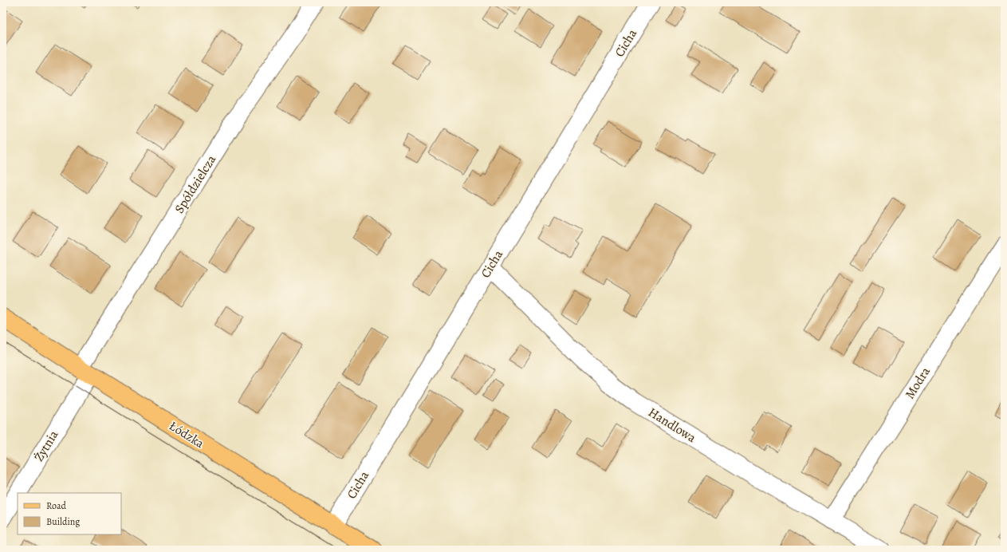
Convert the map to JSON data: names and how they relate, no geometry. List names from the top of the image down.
{
  "streets": {
    "main road": ["Łódzka"],
    "street": [
      "Cicha",
      "Spółdzielcza",
      "Modra",
      "Handlowa",
      "Żytnia"
    ]
  },
  "crossings": [
    ["Cicha", "Handlowa"],
    ["Cicha", "Łódzka"],
    ["Spółdzielcza", "Łódzka"],
    ["Spółdzielcza", "Żytnia"],
    ["Modra", "Handlowa"],
    ["Łódzka", "Żytnia"]
  ],
  "legend": ["Road", "Building"]
}
